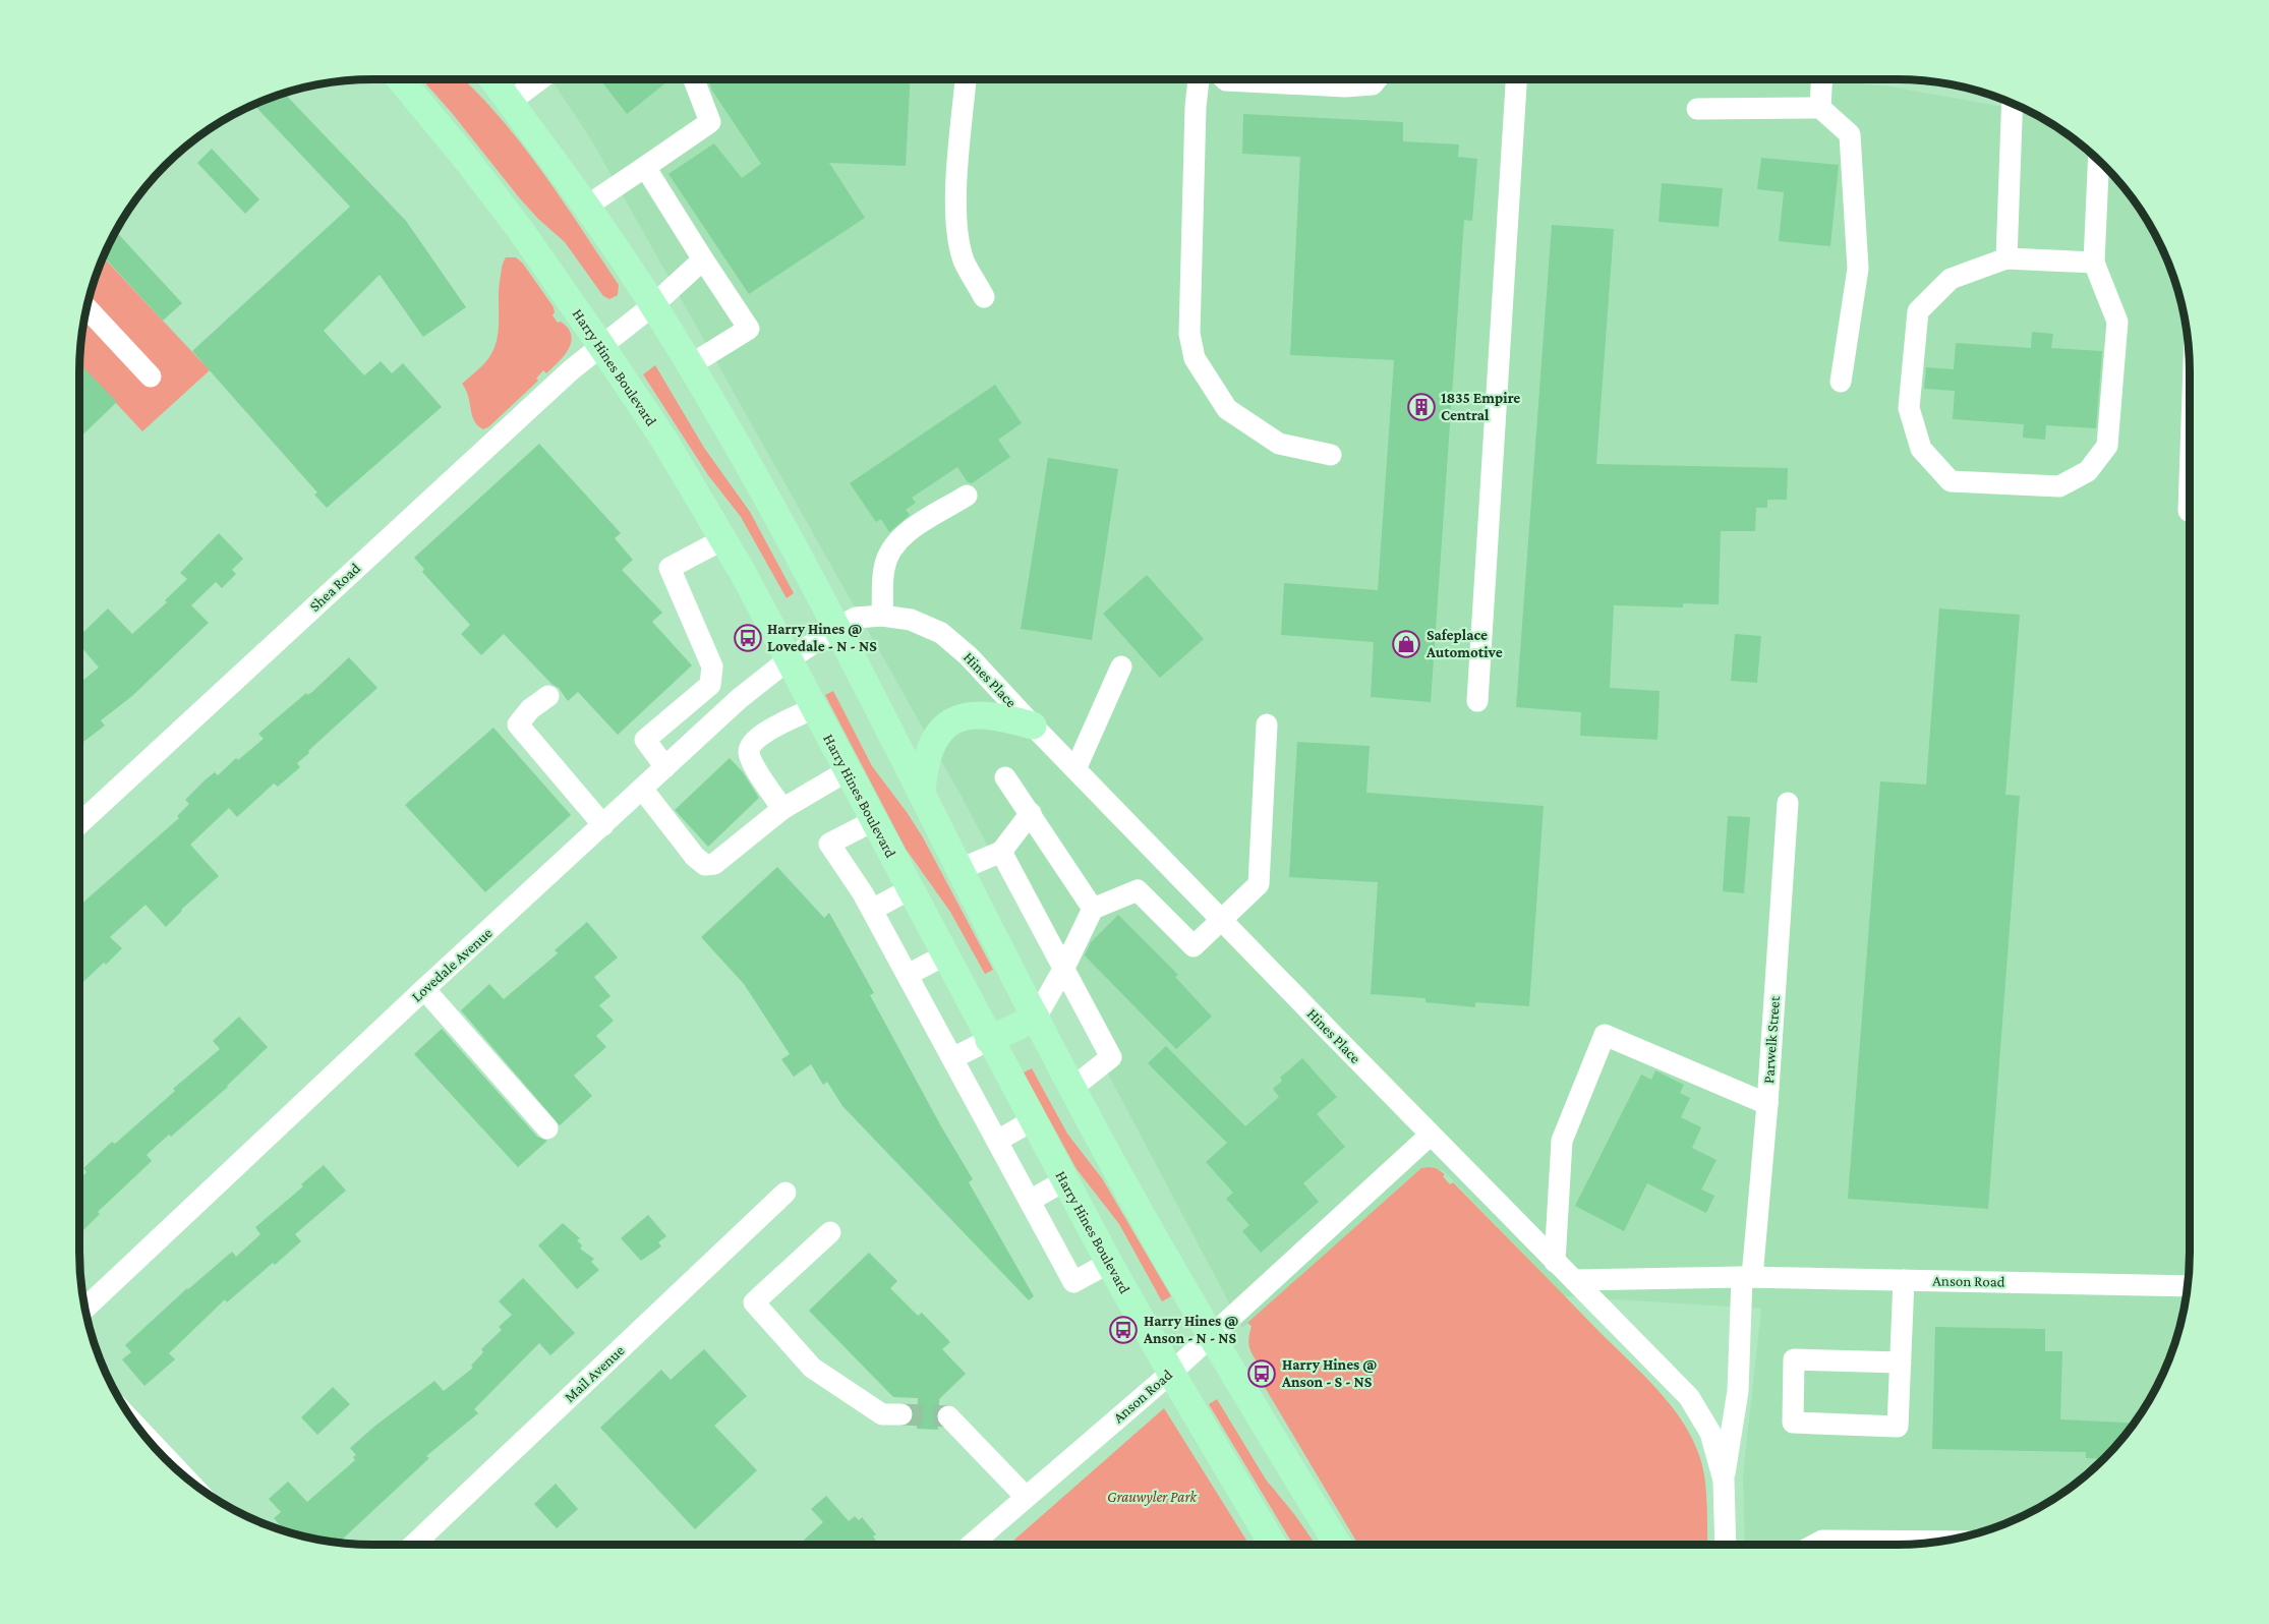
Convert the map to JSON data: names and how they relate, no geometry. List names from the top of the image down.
{
  "streets": {
    "main road": ["Harry Hines Boulevard"],
    "street": [
      "Shea Road",
      "Hines Place",
      "Lovedale Avenue",
      "Parwelk Street",
      "Anson Road",
      "Mail Avenue"
    ]
  },
  "crossings": [
    ["Harry Hines Boulevard", "Shea Road"],
    ["Harry Hines Boulevard", "Lovedale Avenue"],
    ["Harry Hines Boulevard", "Anson Road"],
    ["Hines Place", "Lovedale Avenue"],
    ["Hines Place", "Anson Road"],
    ["Parwelk Street", "Anson Road"]
  ],
  "parks": ["Grauwyler Park"],
  "places": {
    "building": ["1835 Empire Central"],
    "bus stop": ["Harry Hines @ Lovedale - N - NS", "Harry Hines @ Anson - N - NS", "Harry Hines @ Anson - S - NS"],
    "shop": ["Safeplace Automotive"]
  }
}
